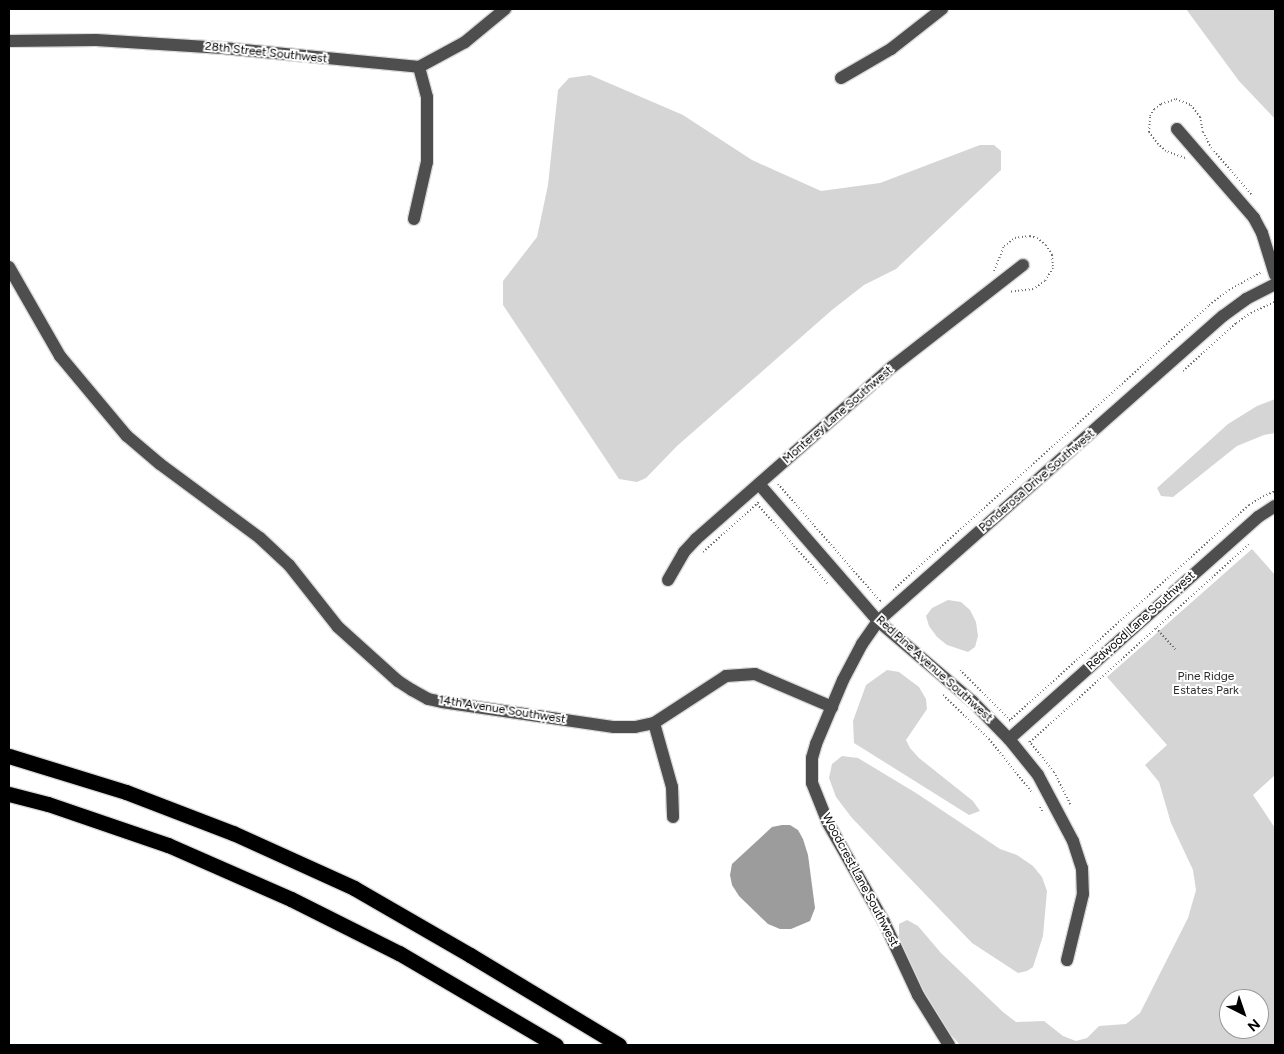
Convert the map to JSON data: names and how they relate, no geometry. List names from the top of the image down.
{
  "streets": {
    "street": [
      "28th Street Southwest",
      "Monterey Lane Southwest",
      "Ponderosa Drive Southwest",
      "Redwood Lane Southwest",
      "Red Pine Avenue Southwest",
      "14th Avenue Southwest",
      "Woodcrest Lane Southwest"
    ]
  },
  "crossings": [
    ["Monterey Lane Southwest", "Red Pine Avenue Southwest"],
    ["Ponderosa Drive Southwest", "Red Pine Avenue Southwest"],
    ["Ponderosa Drive Southwest", "14th Avenue Southwest"],
    ["Ponderosa Drive Southwest", "Woodcrest Lane Southwest"],
    ["Redwood Lane Southwest", "Red Pine Avenue Southwest"],
    ["14th Avenue Southwest", "Woodcrest Lane Southwest"]
  ],
  "parks": ["Pine Ridge Estates Park"],
  "north": "bottom right"
}
